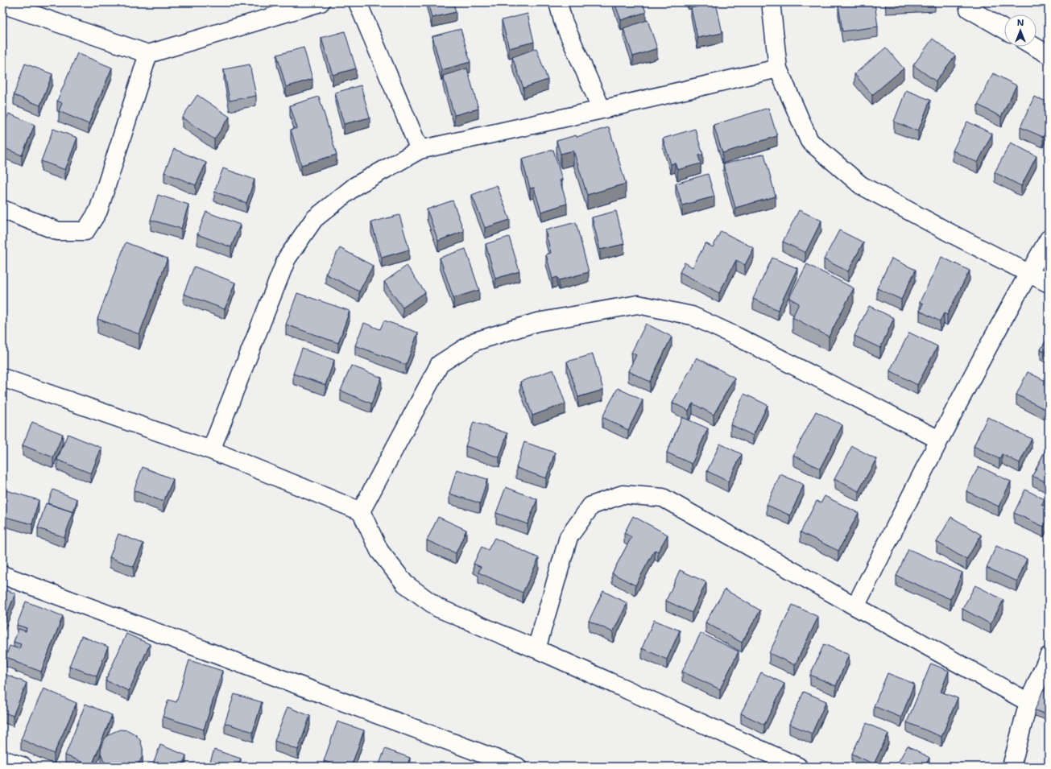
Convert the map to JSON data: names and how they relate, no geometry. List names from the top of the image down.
{
  "north": "top"
}
